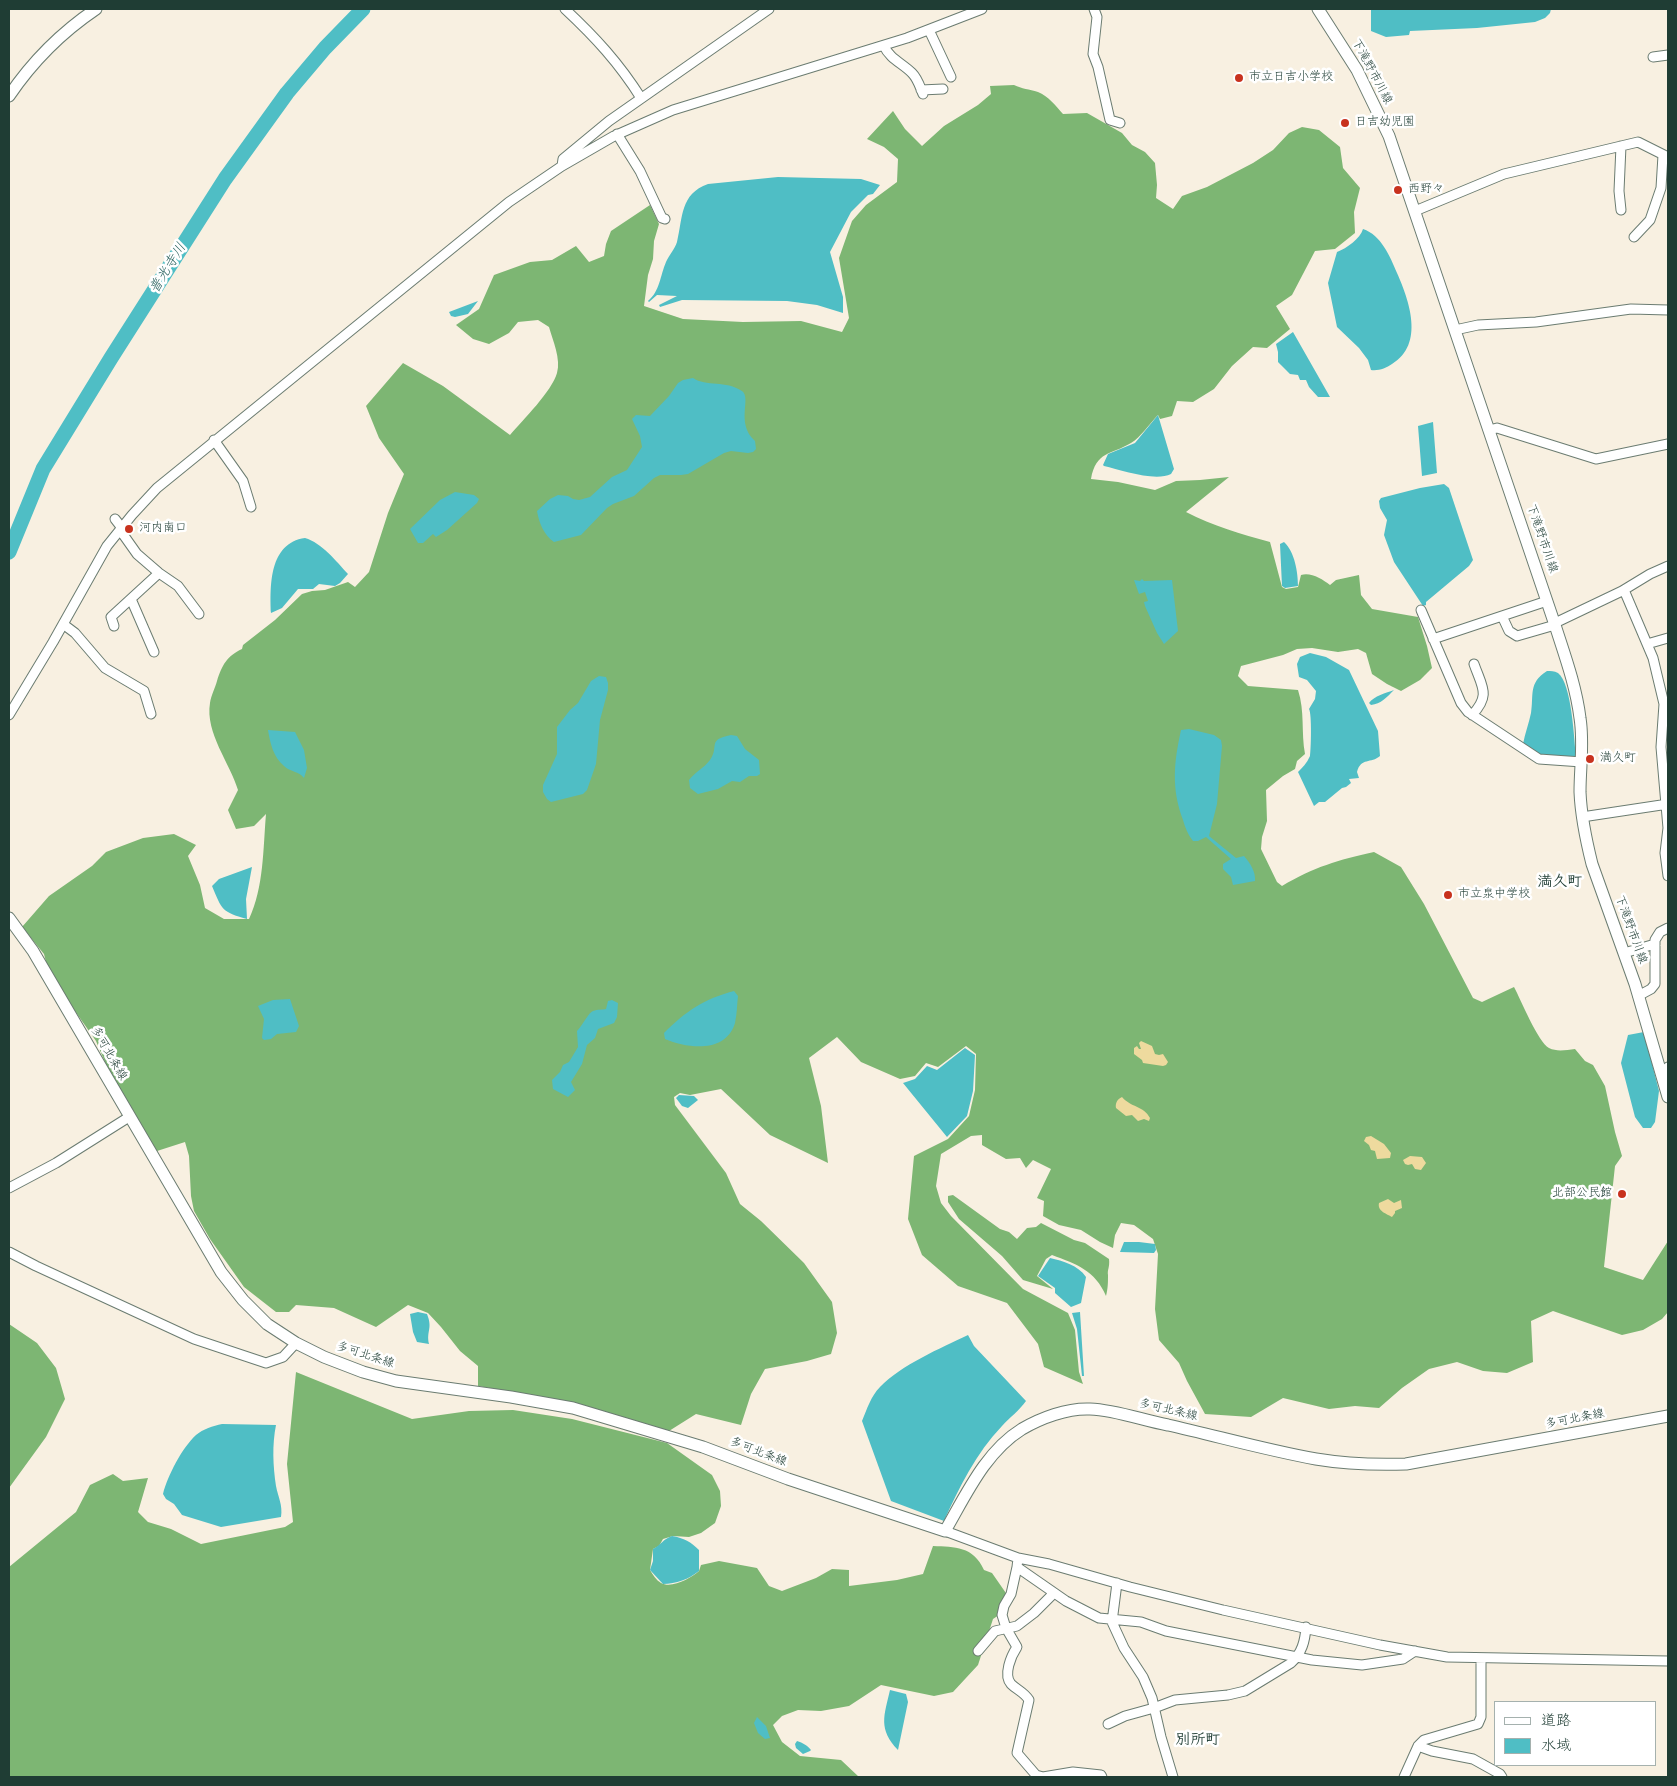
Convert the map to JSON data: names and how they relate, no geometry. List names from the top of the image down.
{
  "streets": {
    "main road": ["下滝野市川線", "多可北条線"]
  },
  "districts": ["満久町", "別所町"],
  "water": ["普光寺川"],
  "places": [
    "市立日吉小学校",
    "日吉幼児園",
    "西野々",
    "河内南口",
    "満久町",
    "市立泉中学校",
    "北部公民館"
  ],
  "legend": ["道路", "水域"]
}
